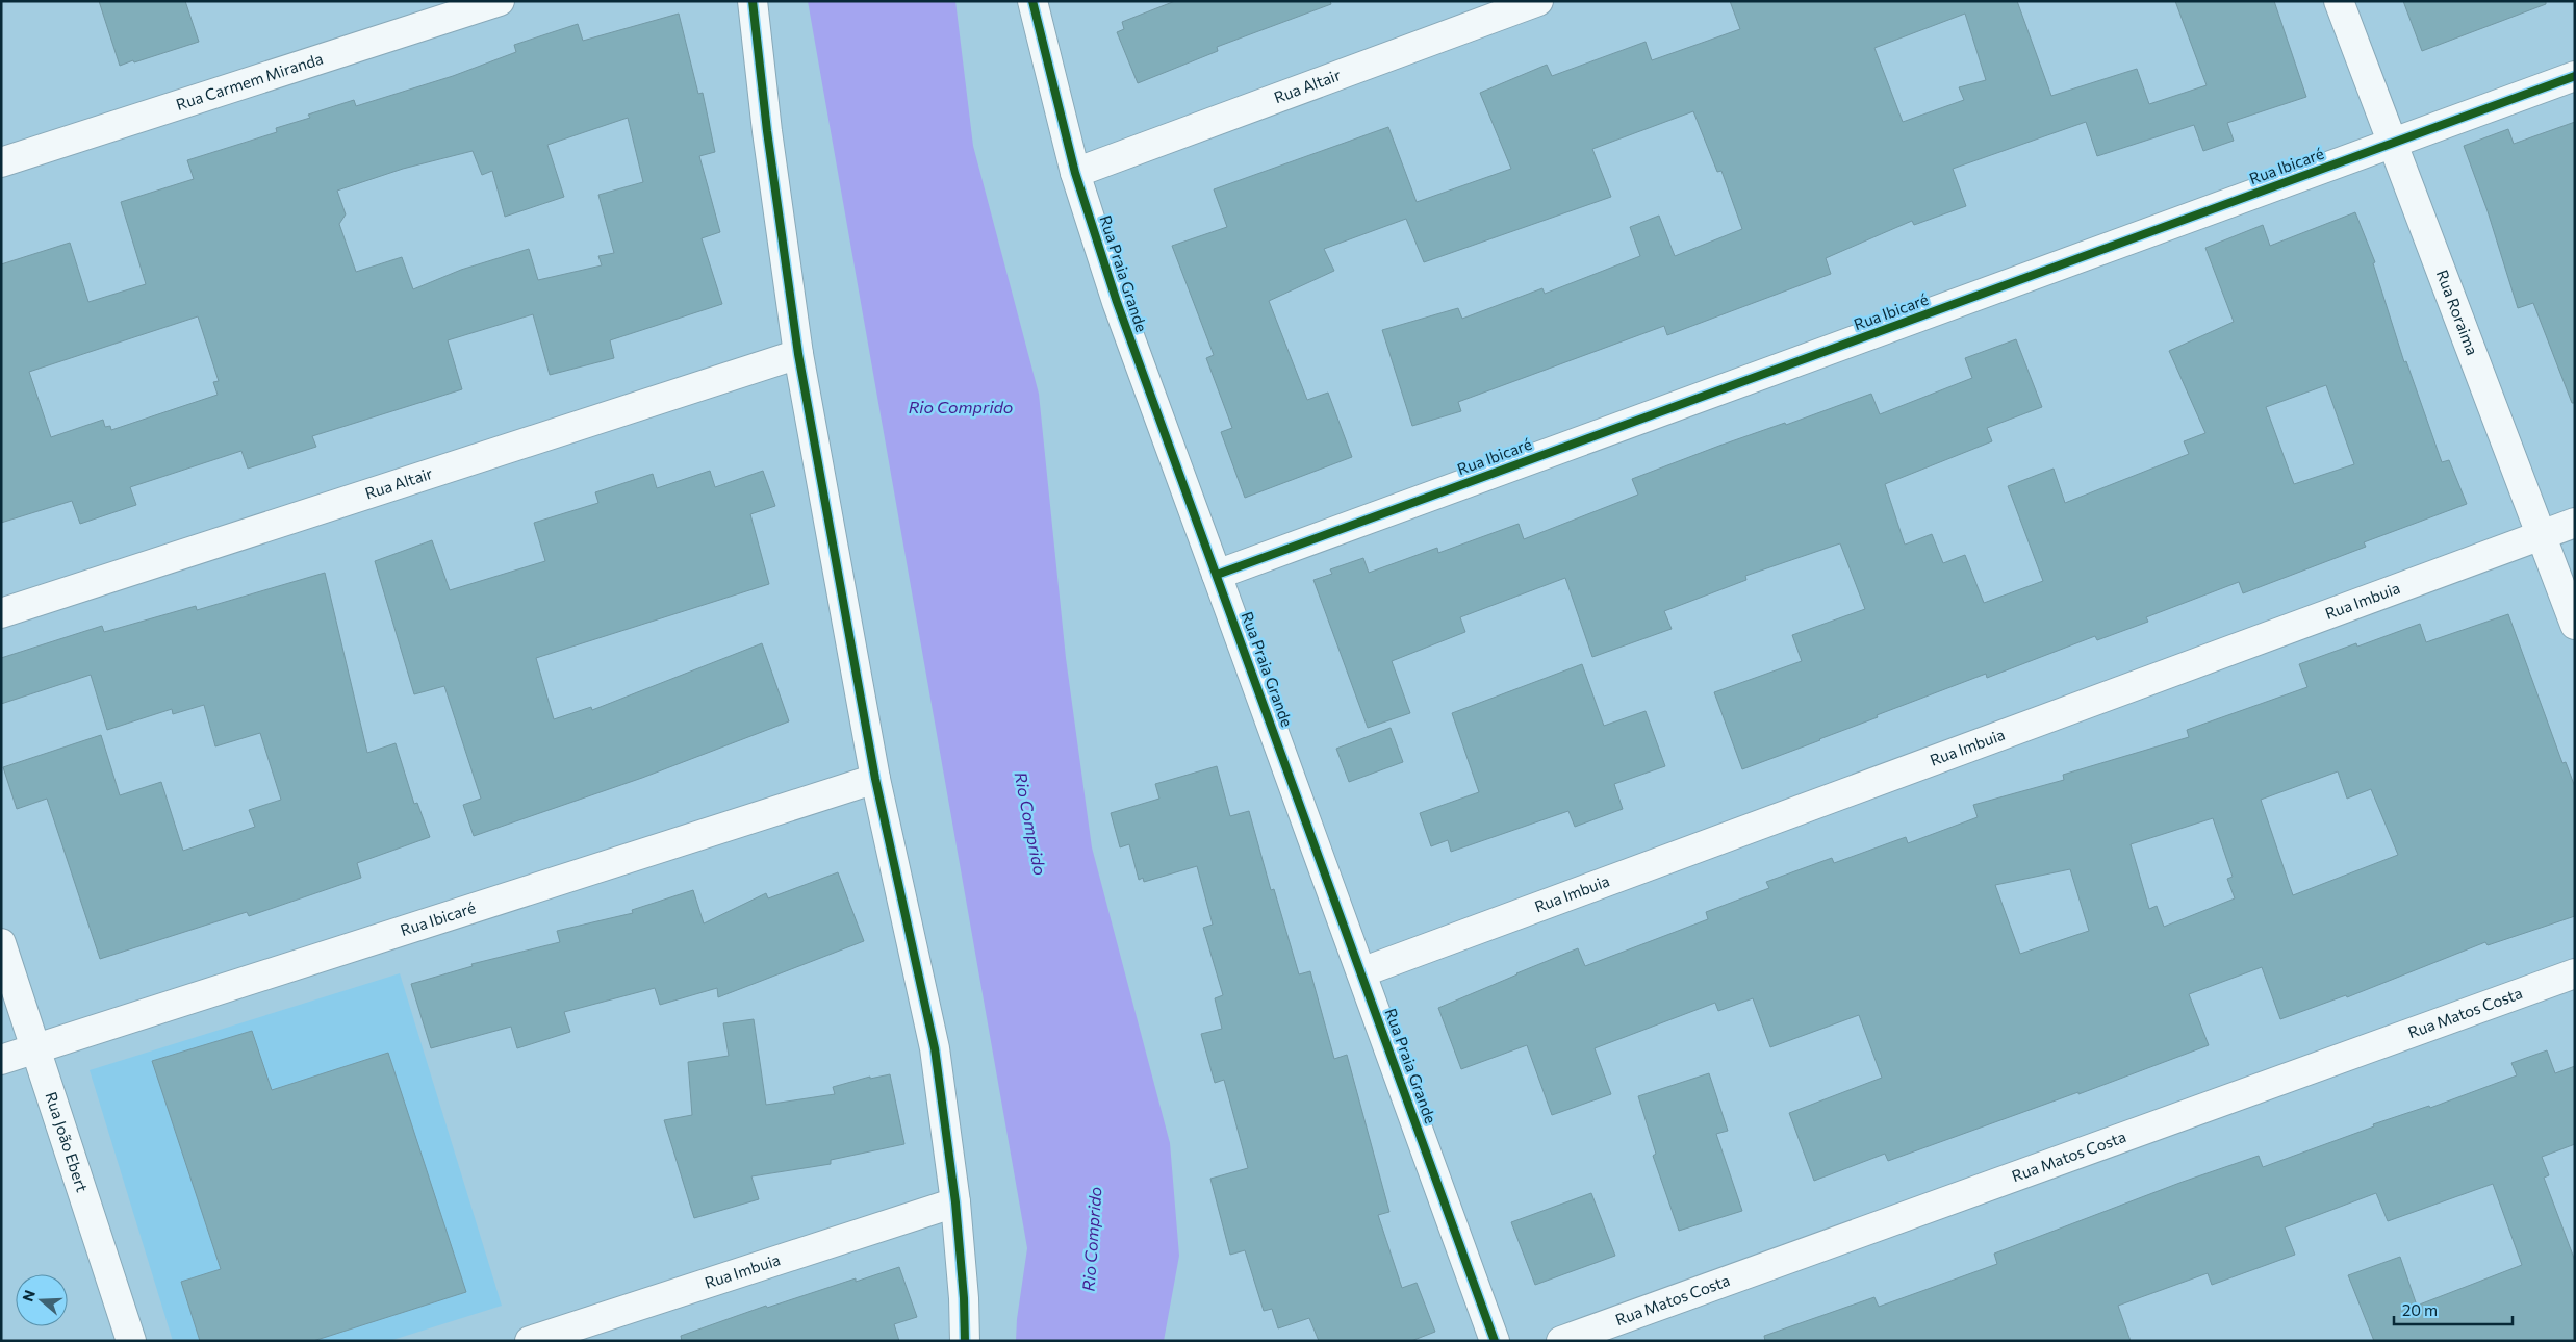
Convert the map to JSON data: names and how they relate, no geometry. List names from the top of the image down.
{
  "streets": {
    "street": [
      "Rua Carmem Miranda",
      "Rua Altair",
      "Rua Ibicaré",
      "Rua Praia Grande",
      "Rua Roraima",
      "Rua Imbuia",
      "Rua Matos Costa",
      "Rua João Ebert"
    ]
  },
  "crossings": [
    ["Rua Altair", "Rua Praia Grande"],
    ["Rua Ibicaré", "Rua Praia Grande"],
    ["Rua Ibicaré", "Rua Roraima"],
    ["Rua Ibicaré", "Rua João Ebert"],
    ["Rua Praia Grande", "Rua Imbuia"],
    ["Rua Roraima", "Rua Imbuia"]
  ],
  "water": ["Rio Comprido"],
  "scale_bar": "20 m",
  "north": "left"
}
